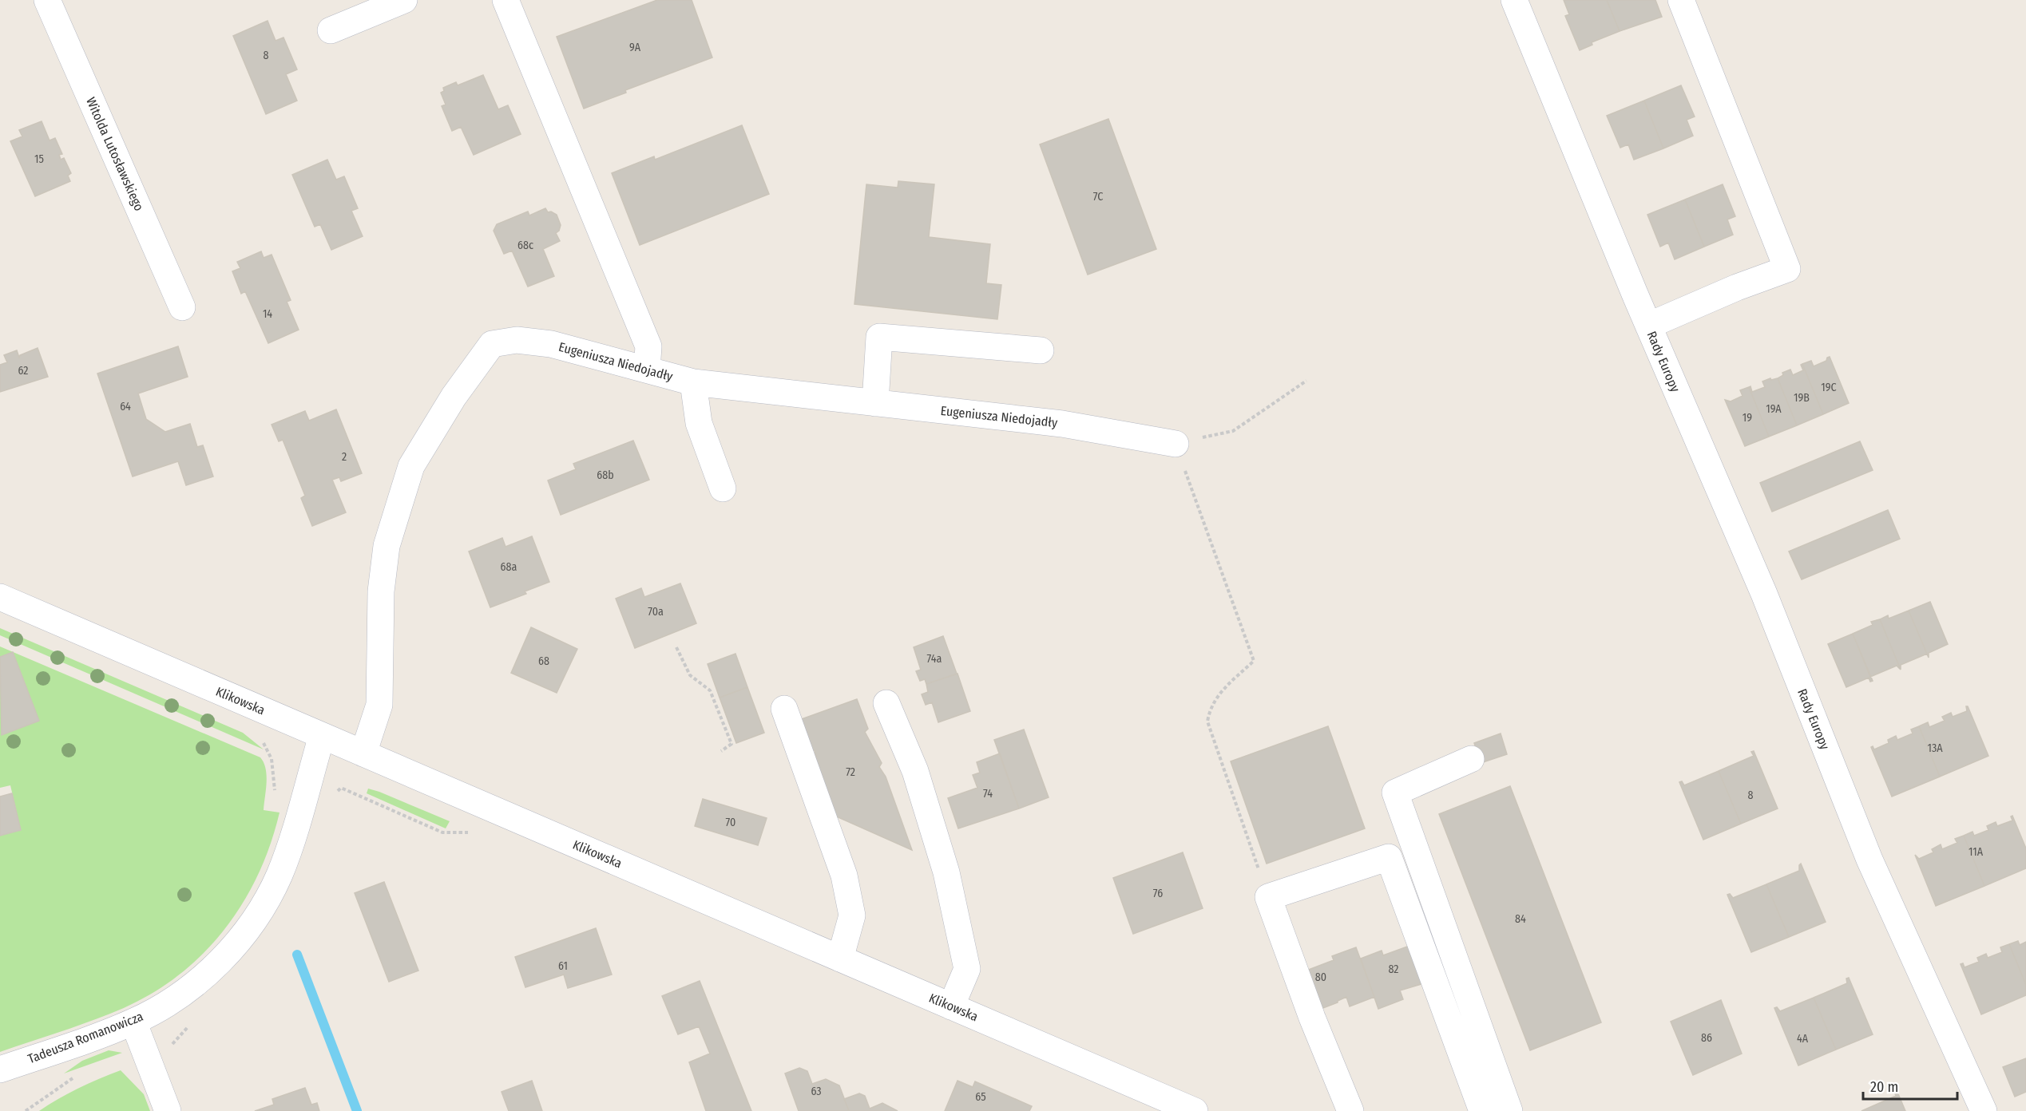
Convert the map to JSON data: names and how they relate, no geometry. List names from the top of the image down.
{
  "streets": {
    "street": [
      "Witolda Lutosławskiego",
      "Eugeniusza Niedojadły",
      "Rady Europy",
      "Klikowska",
      "Tadeusza Romanowicza"
    ]
  },
  "crossings": [
    ["Eugeniusza Niedojadły", "Klikowska"],
    ["Klikowska", "Tadeusza Romanowicza"]
  ],
  "house_numbers": [
    "9A",
    "8",
    "15",
    "7C",
    "68c",
    "14",
    "62",
    "19C",
    "19B",
    "64",
    "19A",
    "19",
    "2",
    "68b",
    "68a",
    "70a",
    "74a",
    "68",
    "13A",
    "72",
    "74",
    "8",
    "70",
    "11A",
    "76",
    "84",
    "61",
    "82",
    "80",
    "86",
    "4A",
    "63",
    "65"
  ],
  "scale_bar": "20 m"
}
